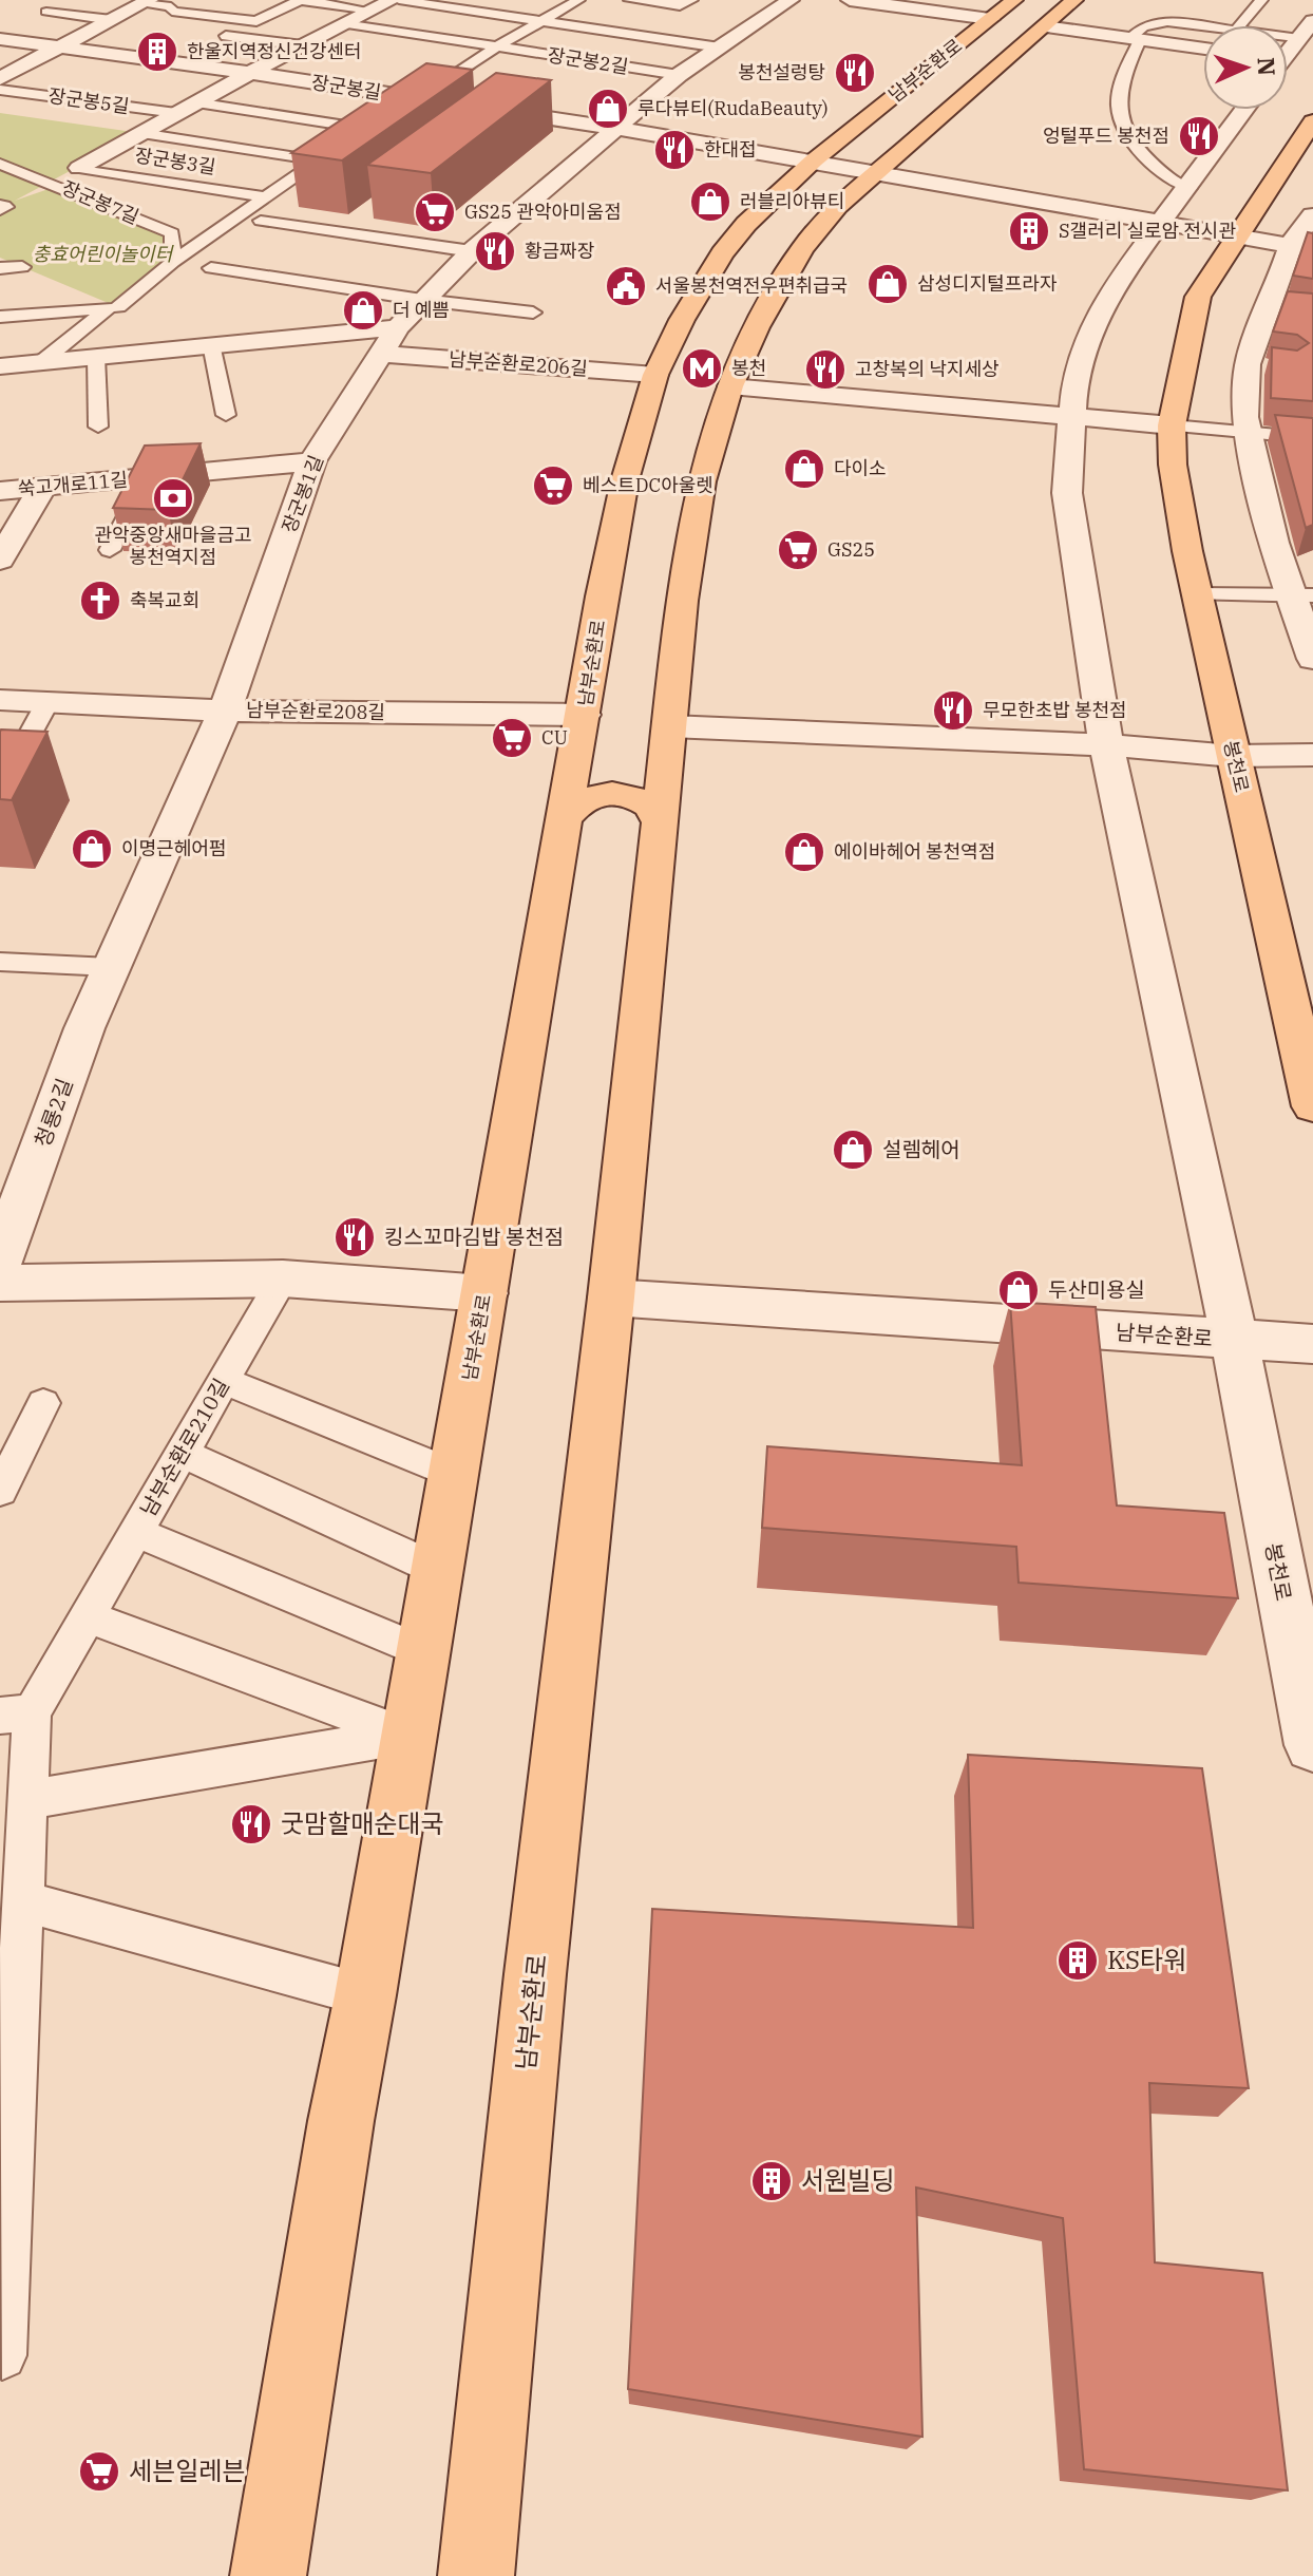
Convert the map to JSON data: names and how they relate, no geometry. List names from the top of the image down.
{
  "streets": {
    "main road": ["남부순환로", "봉천로"],
    "street": [
      "장군봉길",
      "장군봉5길",
      "남부순환로206길",
      "쑥고개로11길",
      "장군봉1길",
      "남부순환로208길",
      "청룡2길"
    ],
    "lane": [
      "장군봉2길",
      "장군봉3길",
      "장군봉7길",
      "남부순환로210길"
    ]
  },
  "crossings": [
    ["장군봉2길", "장군봉5길"],
    ["남부순환로", "장군봉길"],
    ["남부순환로", "남부순환로206길"],
    ["남부순환로", "남부순환로208길"],
    ["남부순환로", "봉천로"],
    ["장군봉길", "장군봉5길"],
    ["장군봉길", "장군봉1길"],
    ["장군봉5길", "장군봉3길"],
    ["남부순환로206길", "장군봉1길"],
    ["쑥고개로11길", "장군봉1길"],
    ["장군봉1길", "남부순환로208길"],
    ["장군봉1길", "청룡2길"],
    ["남부순환로208길", "청룡2길"]
  ],
  "parks": ["충효어린이놀이터"],
  "places": {
    "building": [
      "한울지역정신건강센터",
      "S갤러리 실로암 전시관",
      "KS타워",
      "서원빌딩"
    ],
    "restaurant": [
      "봉천설렁탕",
      "엉털푸드 봉천점",
      "한대접",
      "황금짜장",
      "고창복의 낙지세상",
      "무모한초밥 봉천점",
      "킹스꼬마김밥 봉천점",
      "굿맘할매순대국"
    ],
    "shop": [
      "루다뷰티(RudaBeauty)",
      "러블리아뷰티",
      "삼성디지털프라자",
      "더 예쁨",
      "다이소",
      "이명근헤어펌",
      "에이바헤어 봉천역점",
      "설렘헤어",
      "두산미용실"
    ],
    "supermarket": [
      "GS25 관악아미움점",
      "베스트DC아울렛",
      "GS25",
      "CU",
      "세븐일레븐"
    ],
    "public building": ["서울봉천역전우편취급국"],
    "metro station": ["봉천"],
    "bank": ["관악중앙새마을금고 봉천역지점"],
    "church": ["축복교회"]
  },
  "north": "right"
}
